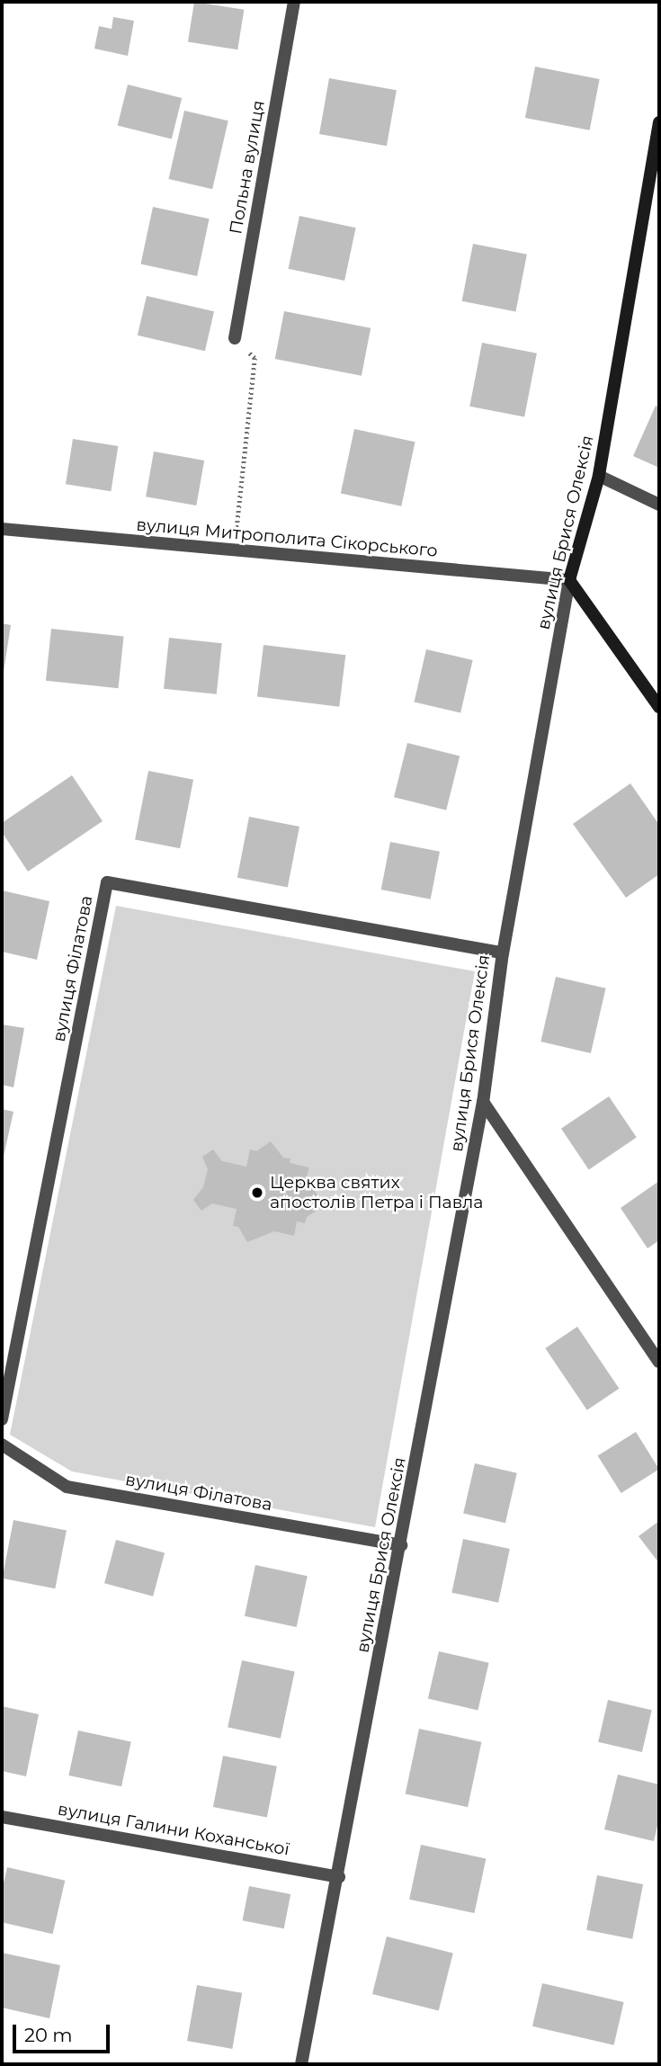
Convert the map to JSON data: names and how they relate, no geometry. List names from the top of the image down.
{
  "streets": {
    "street": [
      "Польна вулиця",
      "вулиця Брися Олексія",
      "вулиця Митрополита Сікорського",
      "вулиця Філатова",
      "вулиця Галини Коханської"
    ]
  },
  "crossings": [
    ["вулиця Брися Олексія", "вулиця Митрополита Сікорського"],
    ["вулиця Брися Олексія", "вулиця Філатова"],
    ["вулиця Брися Олексія", "вулиця Галини Коханської"]
  ],
  "places": ["Церква святих апостолів Петра і Павла"],
  "scale_bar": "20 m"
}
